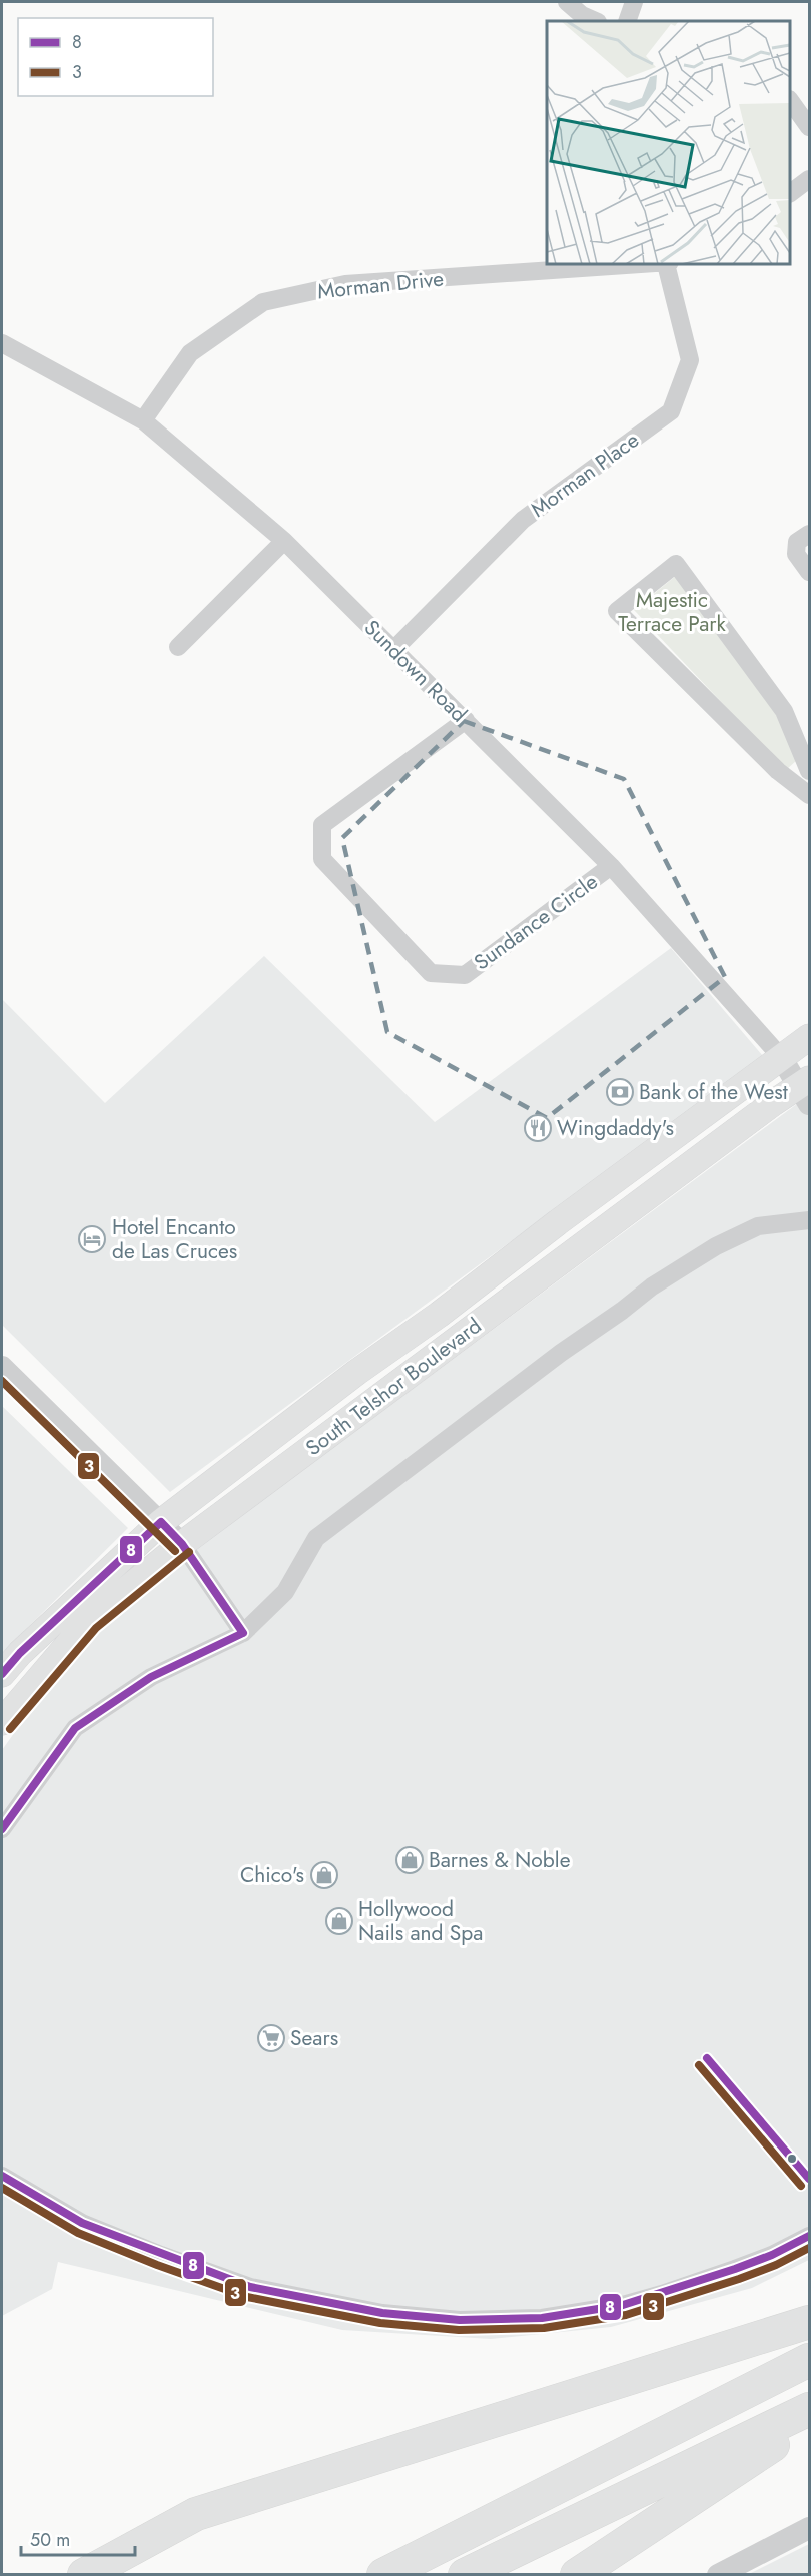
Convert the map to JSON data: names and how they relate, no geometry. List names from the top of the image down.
{
  "streets": {
    "main road": ["South Telshor Boulevard"],
    "street": [
      "Morman Drive",
      "Morman Place",
      "Sundown Road",
      "Sundance Circle"
    ]
  },
  "crossings": [
    ["Morman Drive", "Sundown Road"],
    ["Morman Place", "Sundown Road"],
    ["Sundown Road", "Sundance Circle"],
    ["Sundown Road", "South Telshor Boulevard"]
  ],
  "parks": ["Majestic Terrace Park"],
  "places": {
    "bank": ["Bank of the West"],
    "restaurant": ["Wingdaddy's"],
    "hotel": ["Hotel Encanto de Las Cruces"],
    "shop": ["Barnes & Noble", "Chico's", "Hollywood Nails and Spa"],
    "supermarket": ["Sears"]
  },
  "lines": ["transit line 3", "transit line 8"],
  "legend": ["8", "3"],
  "scale_bar": "50 m"
}
